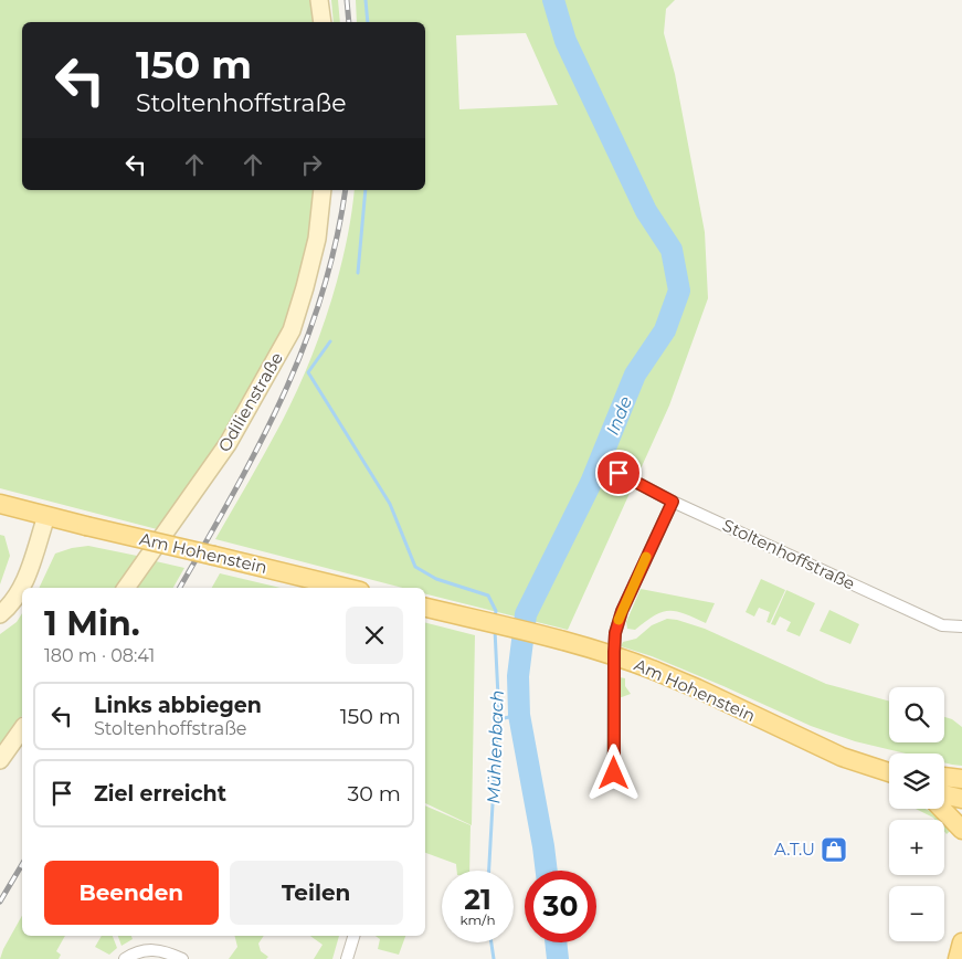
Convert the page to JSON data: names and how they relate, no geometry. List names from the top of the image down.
{
  "streets": {
    "main road": ["Odilienstraße", "Am Hohenstein"],
    "street": ["Stoltenhoffstraße"]
  },
  "water": ["Inde", "Mühlenbach"],
  "places": {
    "shop": ["A.T.U"]
  },
  "page": {
    "turn": ["150 m", "Stoltenhoffstraße"],
    "heading": ["1 Min.", "180 m · 08:41"],
    "list": [
      {
        "name": "Links abbiegen",
        "note": "Stoltenhoffstraße",
        "value": "150 m"
      },
      {
        "name": "Ziel erreicht",
        "value": "30 m"
      }
    ],
    "map_buttons": ["+", "−"],
    "buttons": ["Beenden", "Teilen"],
    "speed": "21 km/h",
    "limit": "30"
  }
}
